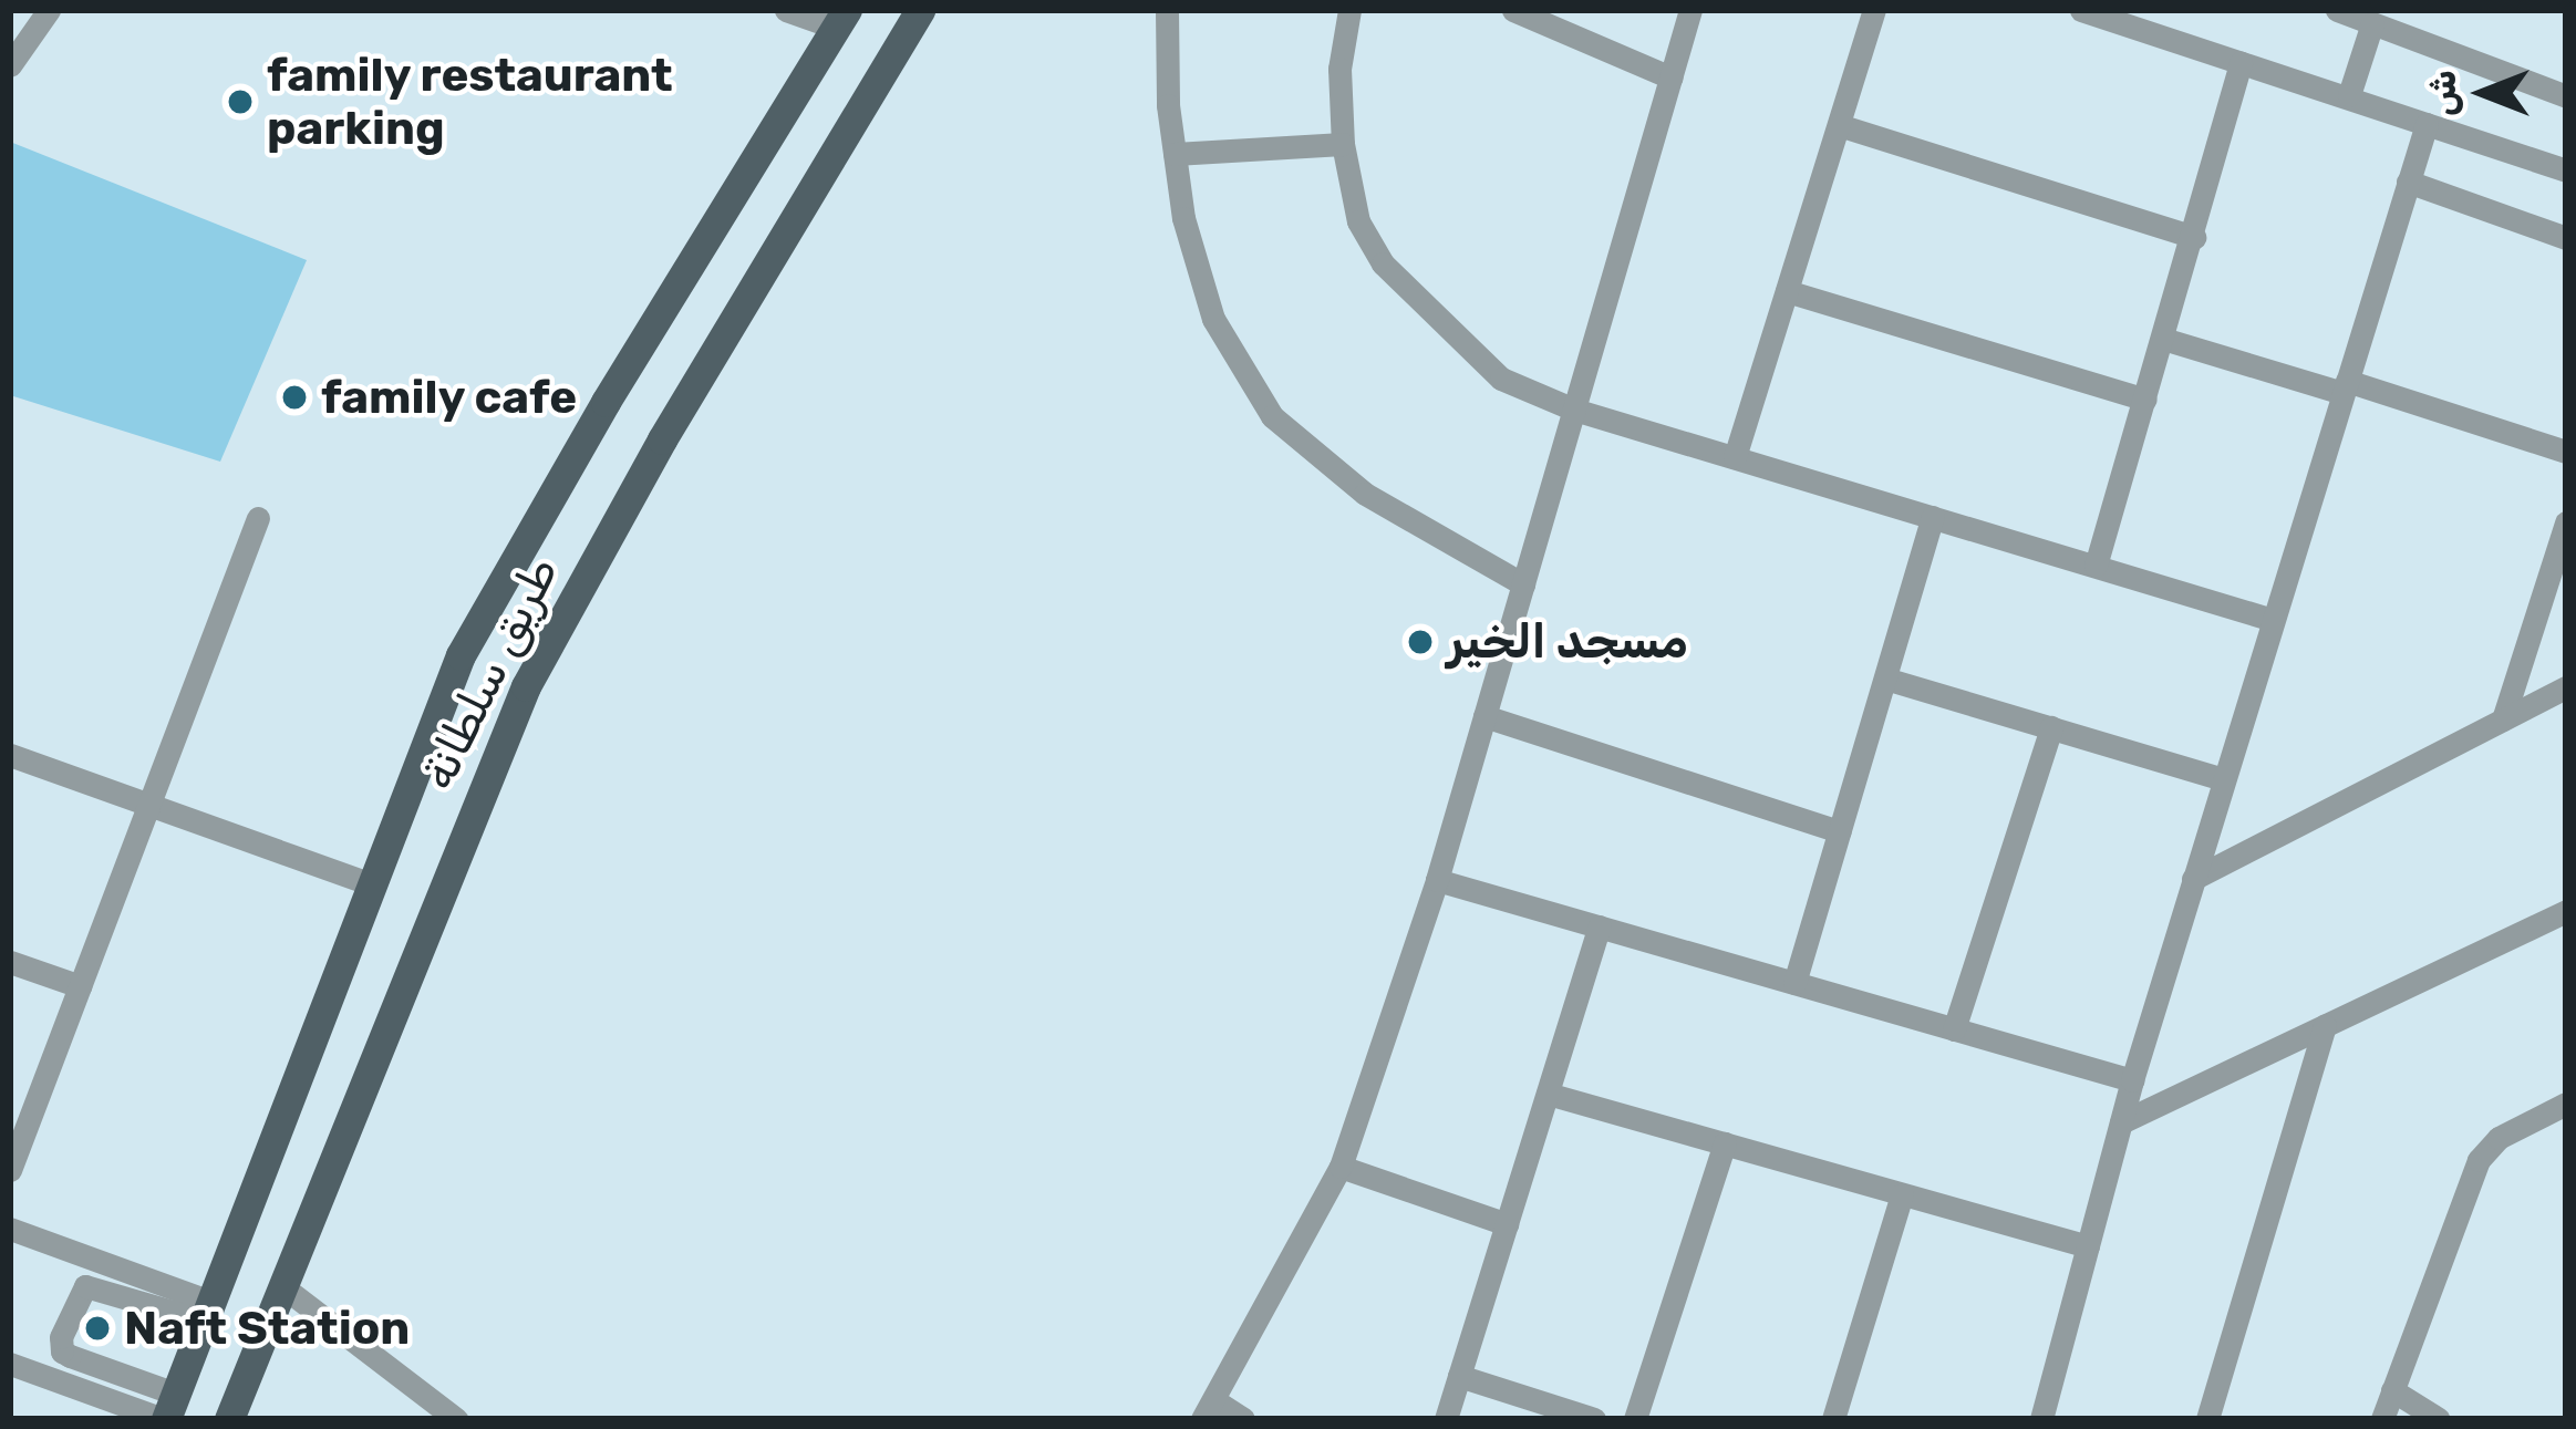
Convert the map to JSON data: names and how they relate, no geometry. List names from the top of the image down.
{
  "streets": {
    "main road": ["طريق سلطانة"]
  },
  "places": [
    "family restaurant parking",
    "family cafe",
    "مسجد الخير",
    "Naft Station"
  ],
  "north": "left"
}
